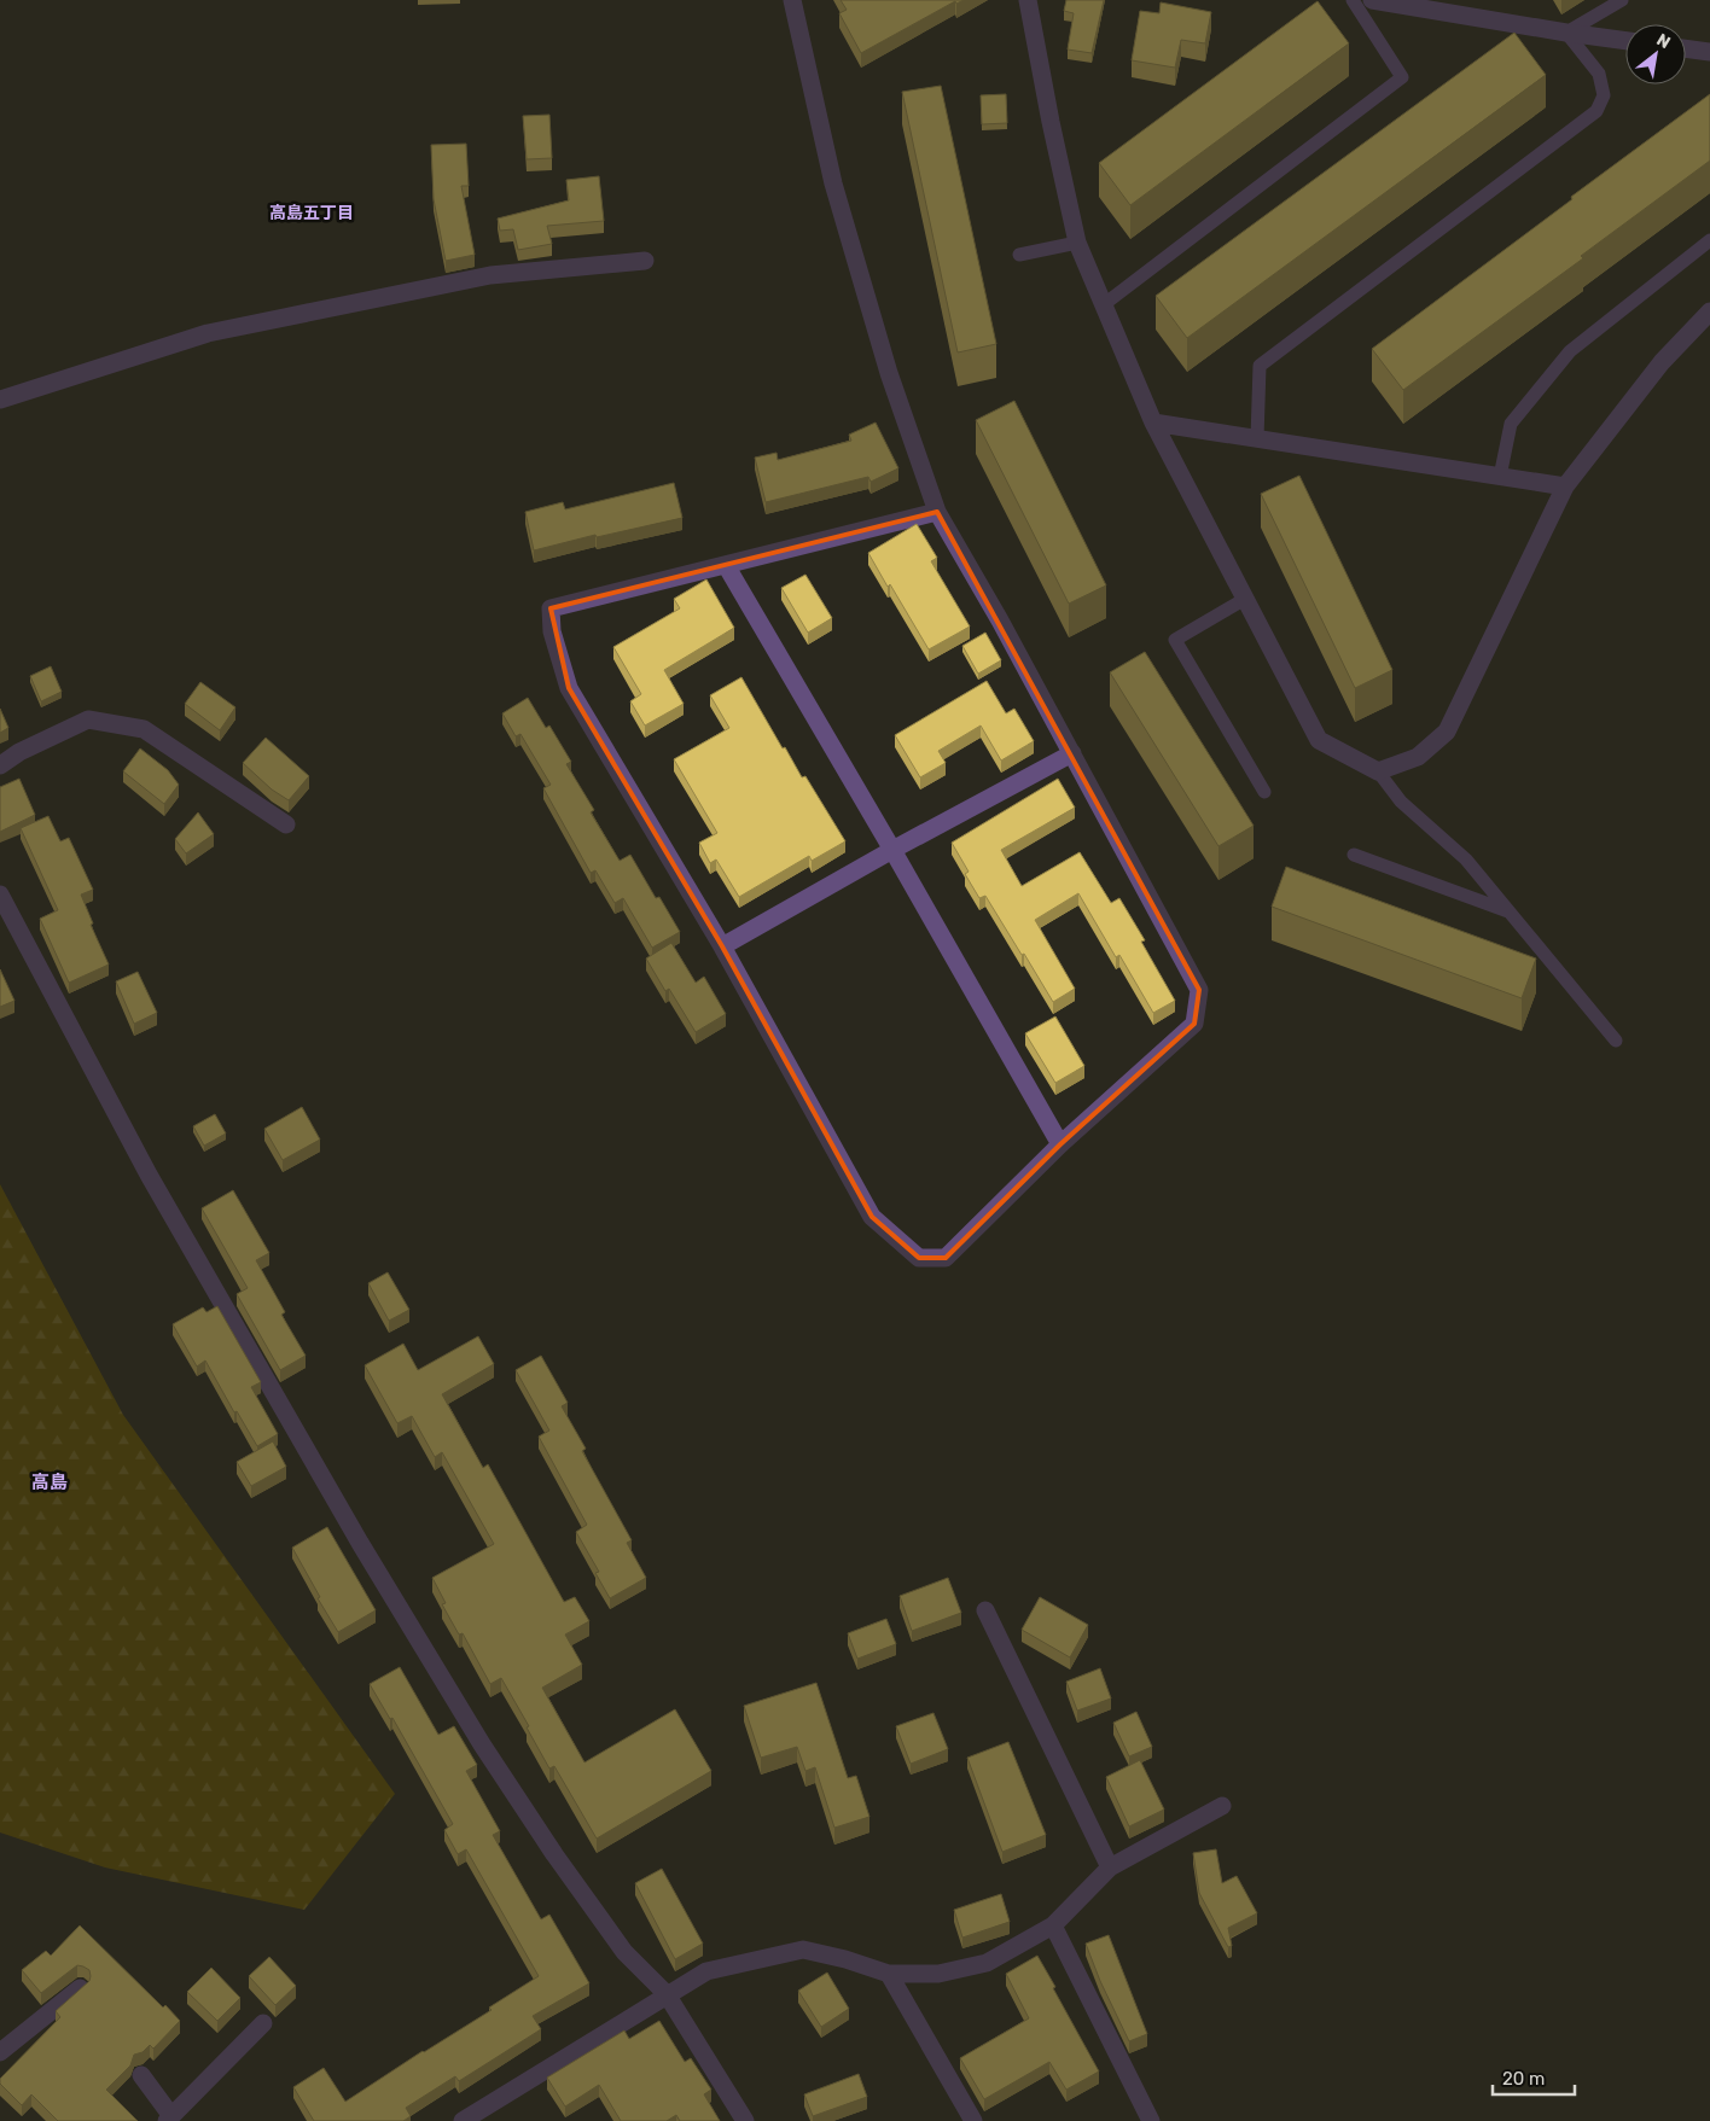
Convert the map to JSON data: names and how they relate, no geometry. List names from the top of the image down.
{
  "districts": ["高島五丁目", "高島"],
  "scale_bar": "20 m",
  "north": "top right"
}
